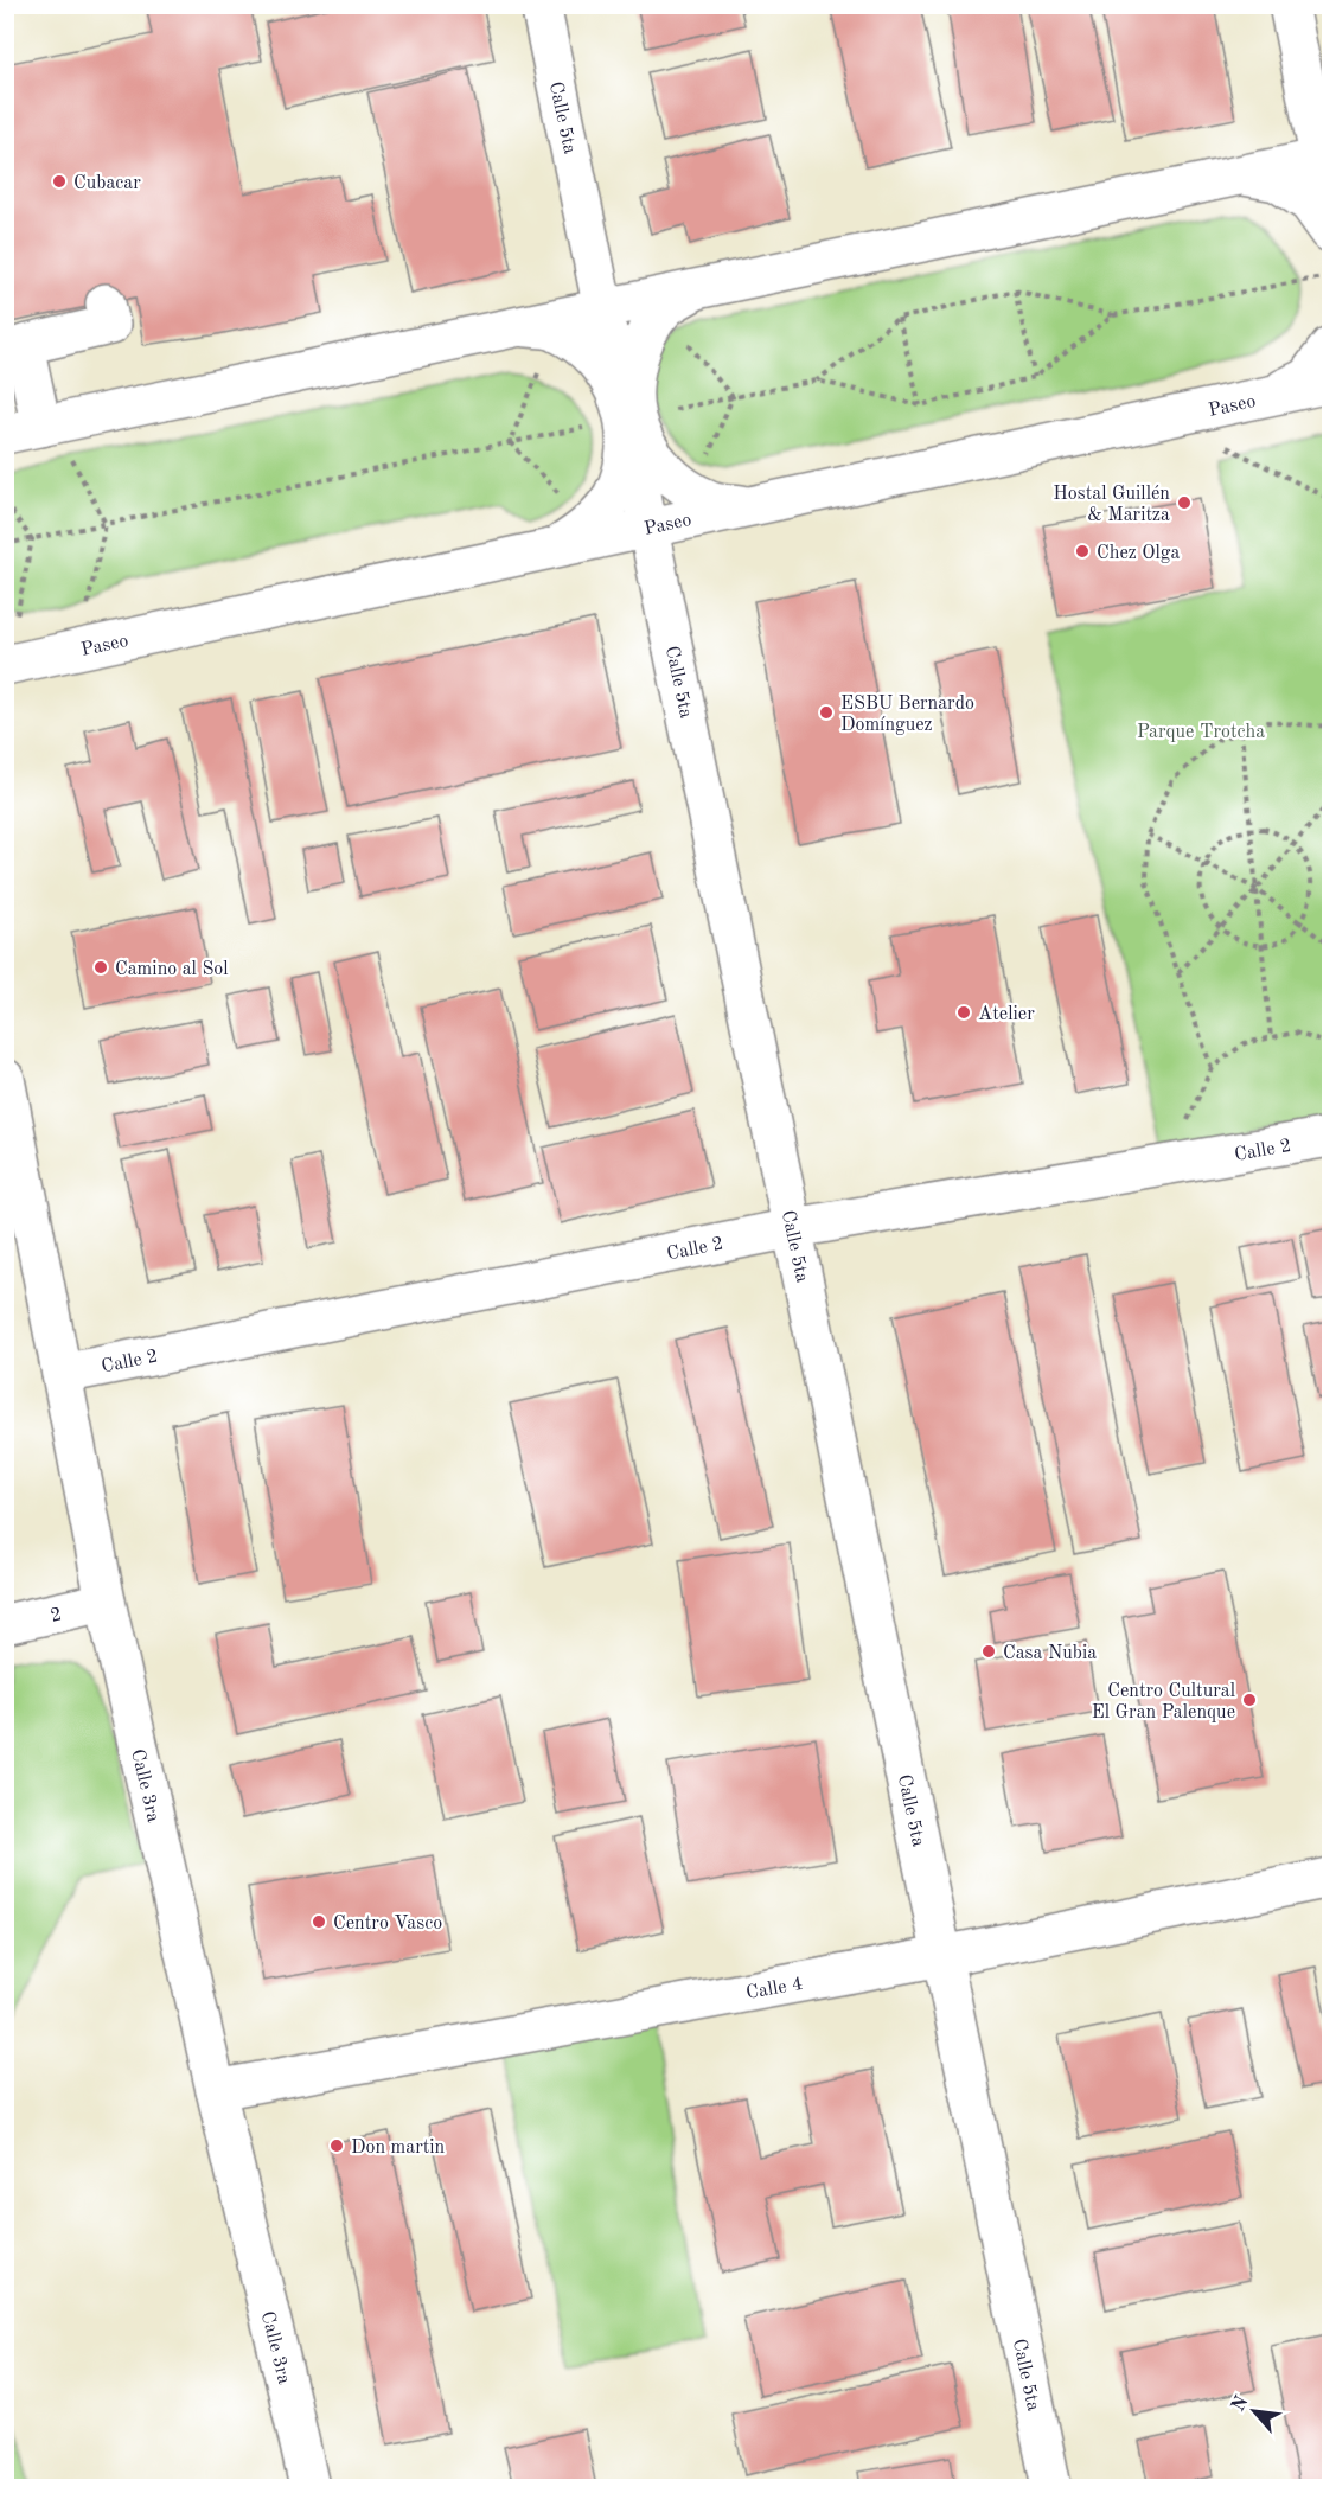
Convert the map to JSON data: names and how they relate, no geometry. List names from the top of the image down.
{
  "streets": {
    "main road": [
      "Calle 5ta",
      "Paseo",
      "Calle 2",
      "2",
      "Calle 3ra",
      "Calle 4"
    ]
  },
  "crossings": [
    ["Calle 5ta", "Paseo"],
    ["Calle 5ta", "Calle 2"],
    ["Calle 5ta", "Calle 4"],
    ["Calle 2", "Calle 3ra"],
    ["2", "Calle 3ra"],
    ["Calle 3ra", "Calle 4"]
  ],
  "parks": ["Parque Trotcha"],
  "places": [
    "Cubacar",
    "Hostal Guillén & Maritza",
    "Chez Olga",
    "ESBU Bernardo Domínguez",
    "Camino al Sol",
    "Atelier",
    "Casa Nubia",
    "Centro Cultural El Gran Palenque",
    "Centro Vasco",
    "Don martin"
  ],
  "north": "top left"
}
